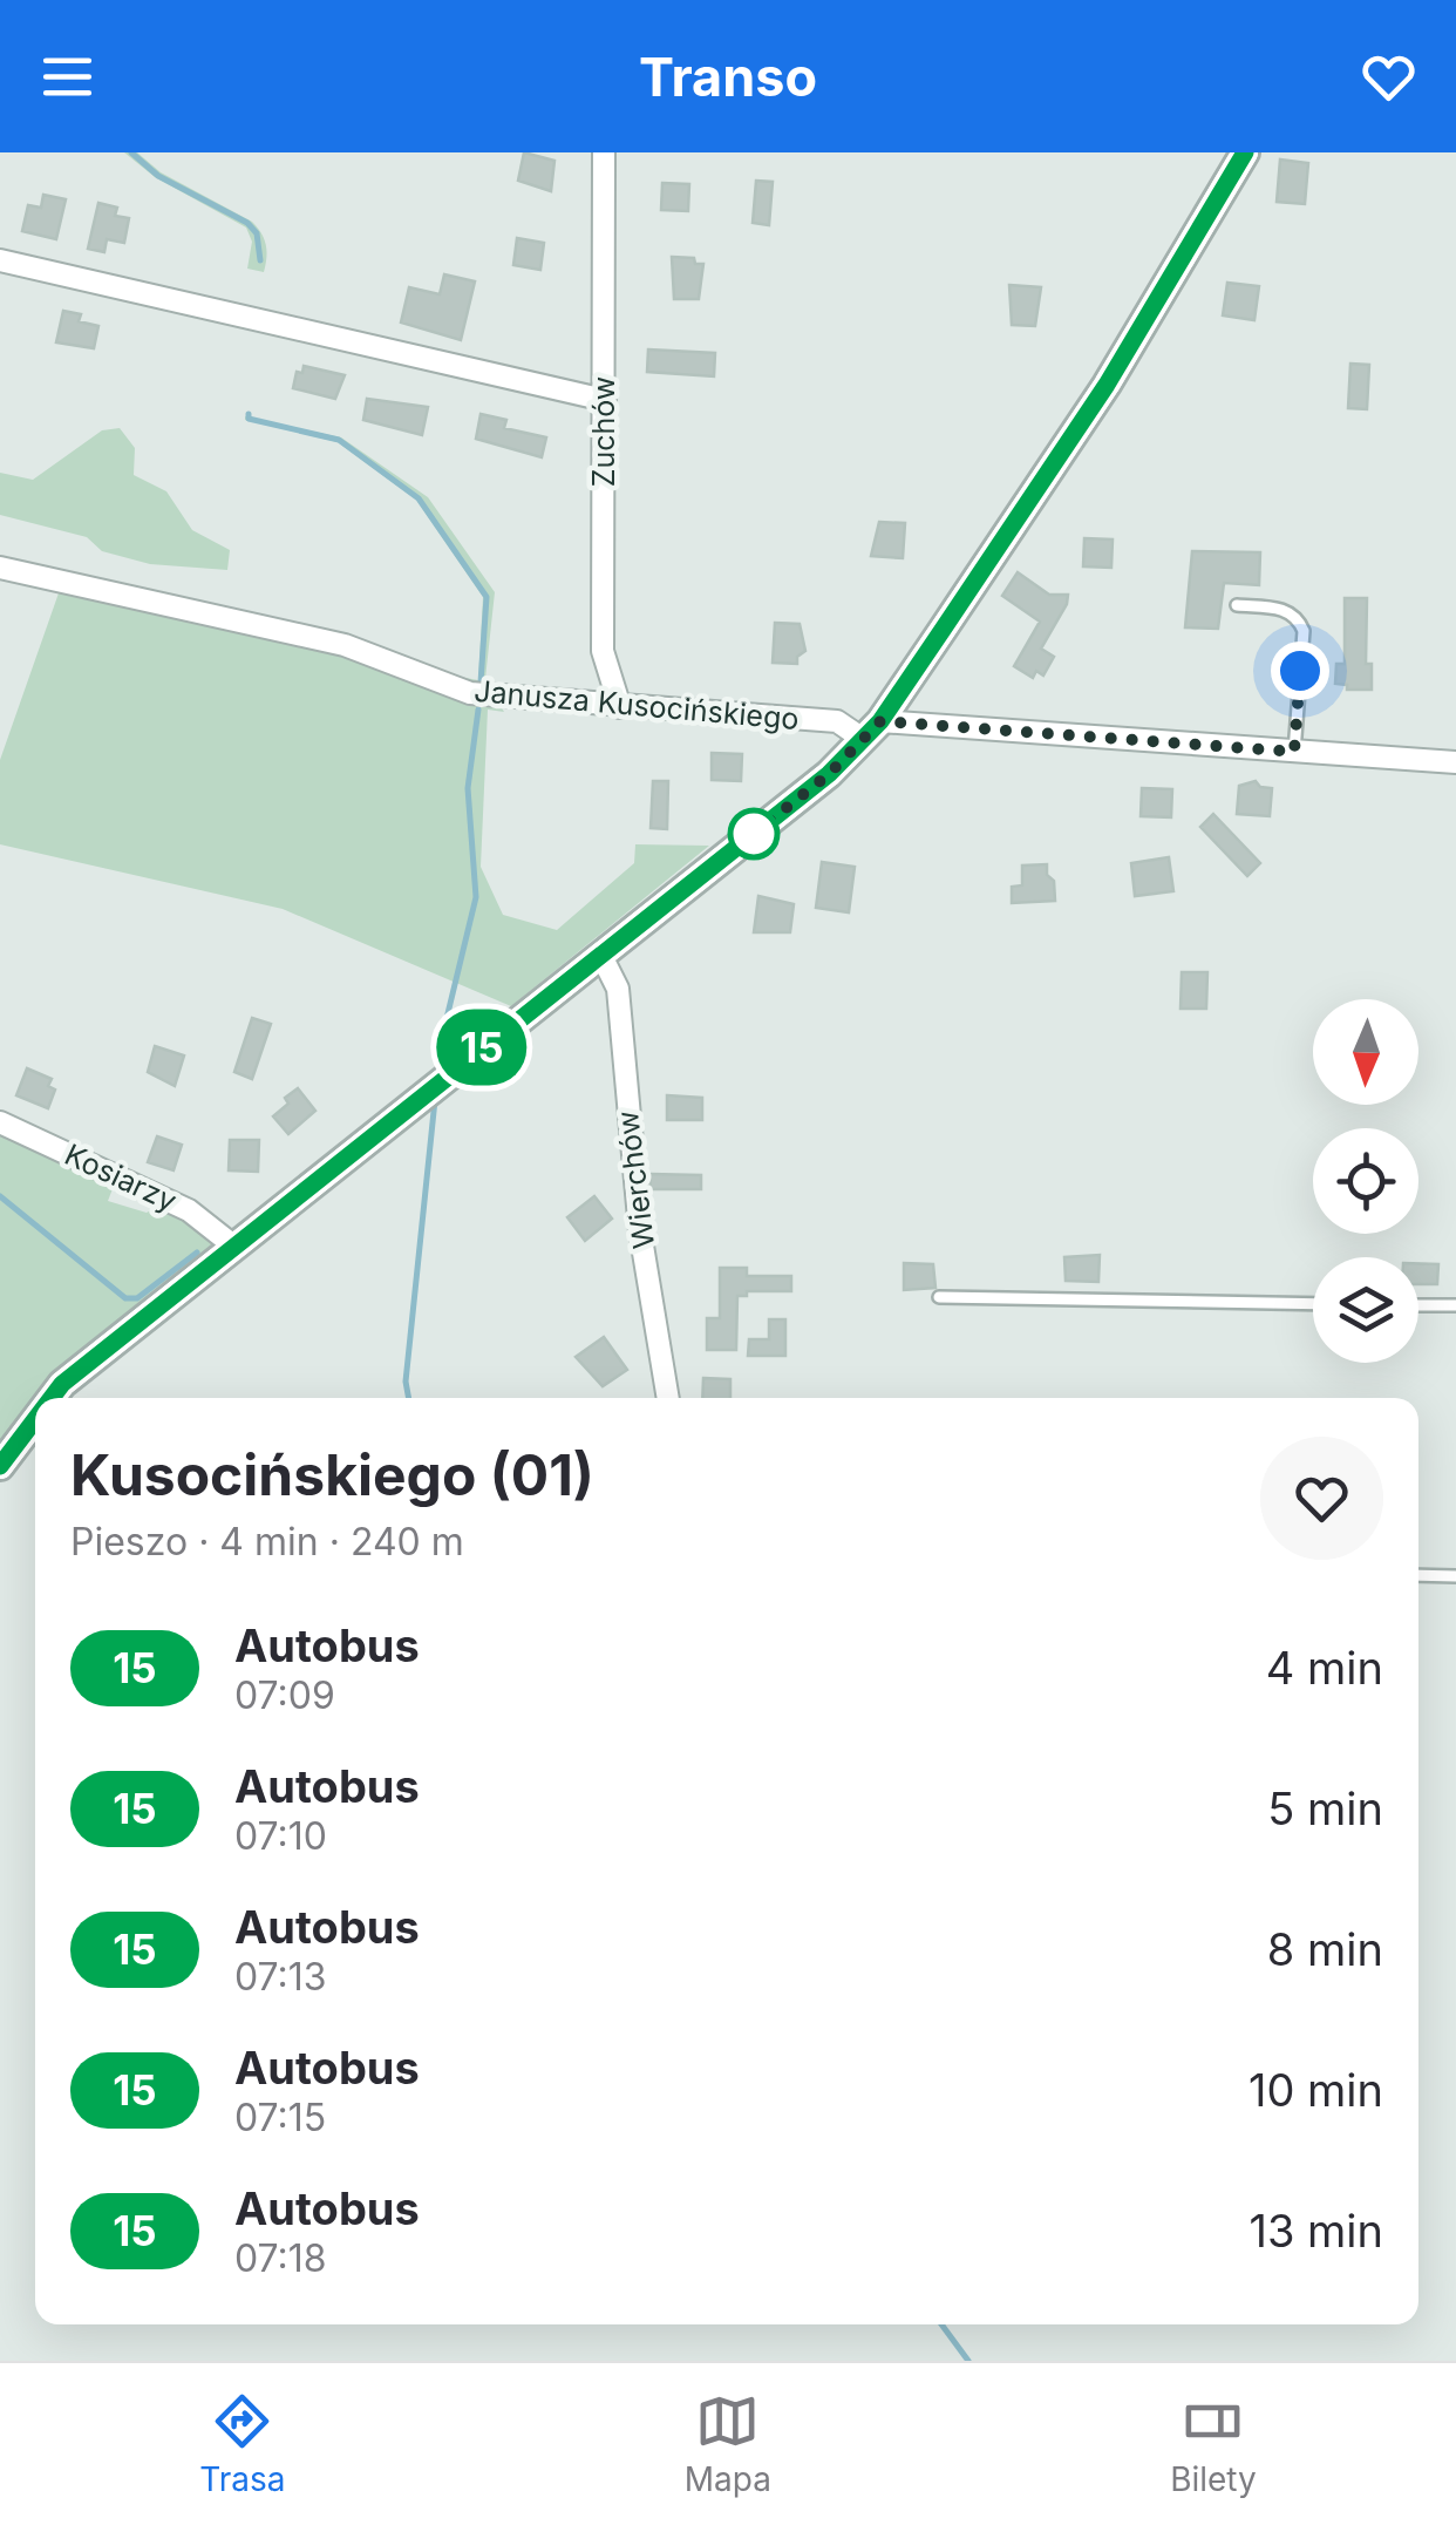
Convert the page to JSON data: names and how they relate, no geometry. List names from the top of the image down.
{
  "streets": {
    "street": [
      "Zuchów",
      "Janusza Kusocińskiego",
      "Kosiarzy",
      "Wierchów"
    ]
  },
  "crossings": [
    ["Zuchów", "Janusza Kusocińskiego"]
  ],
  "lines": ["bus line 15"],
  "north": "bottom",
  "page": {
    "header": "Transo",
    "on_map": "15",
    "heading": ["Kusocińskiego (01)", "Pieszo · 4 min · 240 m"],
    "list": [
      {
        "mark": "15",
        "name": "Autobus",
        "note": "07:09",
        "value": "4 min"
      },
      {
        "mark": "15",
        "name": "Autobus",
        "note": "07:10",
        "value": "5 min"
      },
      {
        "mark": "15",
        "name": "Autobus",
        "note": "07:13",
        "value": "8 min"
      },
      {
        "mark": "15",
        "name": "Autobus",
        "note": "07:15",
        "value": "10 min"
      },
      {
        "mark": "15",
        "name": "Autobus",
        "note": "07:18",
        "value": "13 min"
      }
    ],
    "tabs": ["Trasa", "Mapa", "Bilety"]
  }
}
